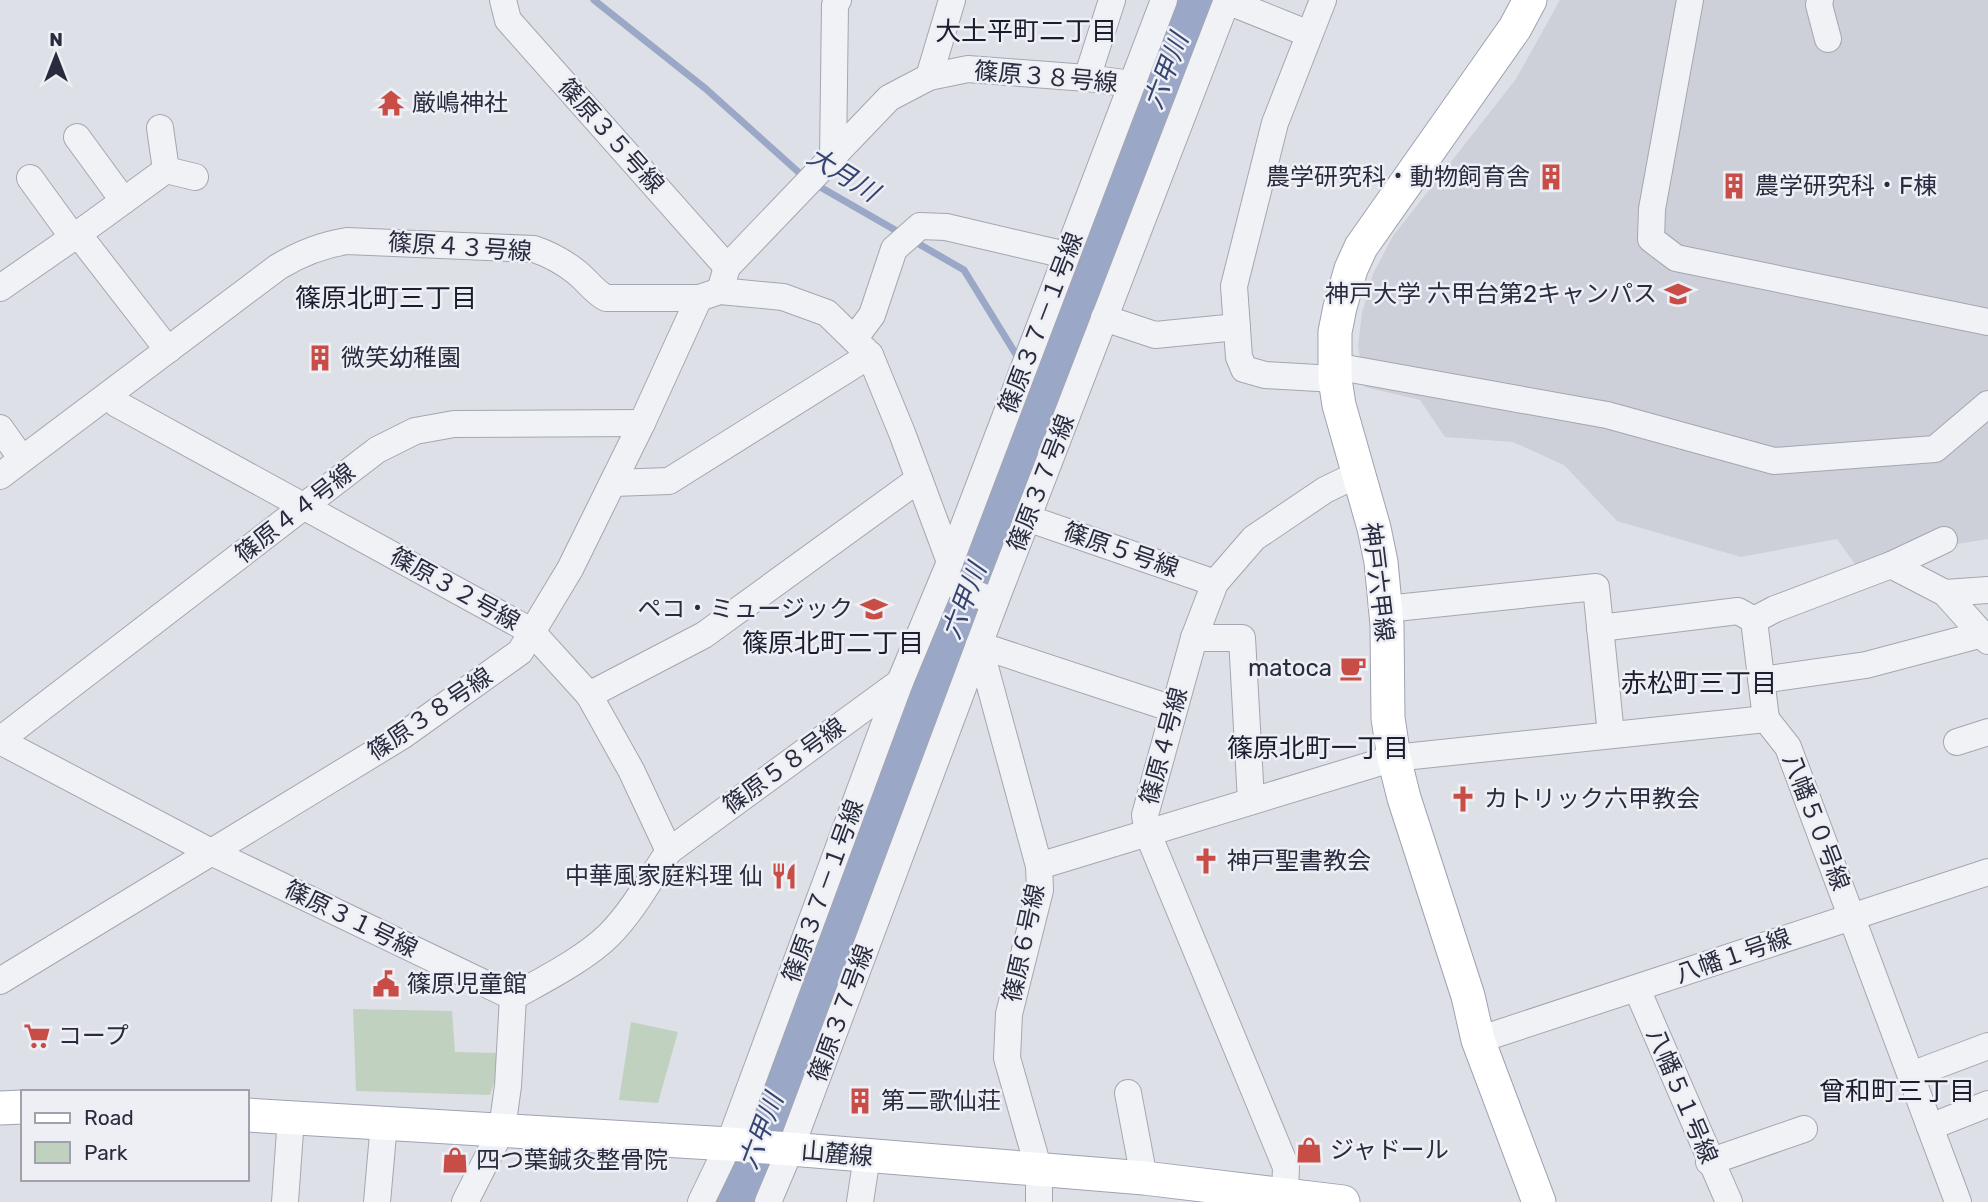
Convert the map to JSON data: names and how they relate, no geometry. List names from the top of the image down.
{
  "streets": {
    "main road": ["神戸六甲線", "山麓線"],
    "street": [
      "篠原３８号線",
      "篠原３５号線",
      "篠原４３号線",
      "篠原３７－１号線",
      "篠原３７号線",
      "篠原４４号線",
      "篠原５号線",
      "篠原３２号線",
      "篠原４号線",
      "篠原５８号線",
      "八幡５０号線",
      "篠原３１号線",
      "篠原６号線",
      "八幡１号線",
      "八幡５１号線"
    ]
  },
  "crossings": [
    ["篠原３８号線", "篠原３５号線"],
    ["篠原３８号線", "篠原４３号線"],
    ["篠原３８号線", "篠原３７－１号線"],
    ["篠原３８号線", "篠原４４号線"],
    ["篠原３８号線", "篠原３２号線"],
    ["篠原３８号線", "篠原３１号線"],
    ["篠原３５号線", "篠原４３号線"],
    ["篠原４３号線", "篠原３７－１号線"],
    ["篠原４３号線", "篠原３２号線"],
    ["篠原３７－１号線", "篠原５８号線"],
    ["篠原３７－１号線", "山麓線"],
    ["篠原３７号線", "篠原５号線"],
    ["篠原３７号線", "篠原６号線"],
    ["篠原３７号線", "山麓線"],
    ["篠原４４号線", "篠原３２号線"],
    ["篠原４４号線", "篠原３１号線"],
    ["篠原５号線", "篠原４号線"],
    ["神戸六甲線", "篠原４号線"],
    ["神戸六甲線", "八幡１号線"],
    ["篠原３２号線", "篠原５８号線"],
    ["篠原４号線", "山麓線"],
    ["八幡５０号線", "八幡１号線"],
    ["篠原６号線", "山麓線"],
    ["八幡１号線", "八幡５１号線"]
  ],
  "districts": [
    "大土平町二丁目",
    "篠原北町三丁目",
    "篠原北町二丁目",
    "赤松町三丁目",
    "篠原北町一丁目",
    "曾和町三丁目"
  ],
  "water": ["六甲川", "大月川"],
  "places": {
    "temple": ["厳嶋神社"],
    "building": [
      "農学研究科・動物飼育舎",
      "農学研究科・F棟",
      "微笑幼稚園",
      "第二歌仙荘"
    ],
    "school or university": ["神戸大学 六甲台第2キャンパス", "ペコ・ミュージック"],
    "cafe": ["matoca"],
    "church": ["カトリック六甲教会", "神戸聖書教会"],
    "restaurant": ["中華風家庭料理 仙"],
    "public building": ["篠原児童館"],
    "supermarket": ["コープ"],
    "shop": ["ジャドール", "四つ葉鍼灸整骨院"]
  },
  "legend": ["Road", "Park"],
  "north": "top"
}
